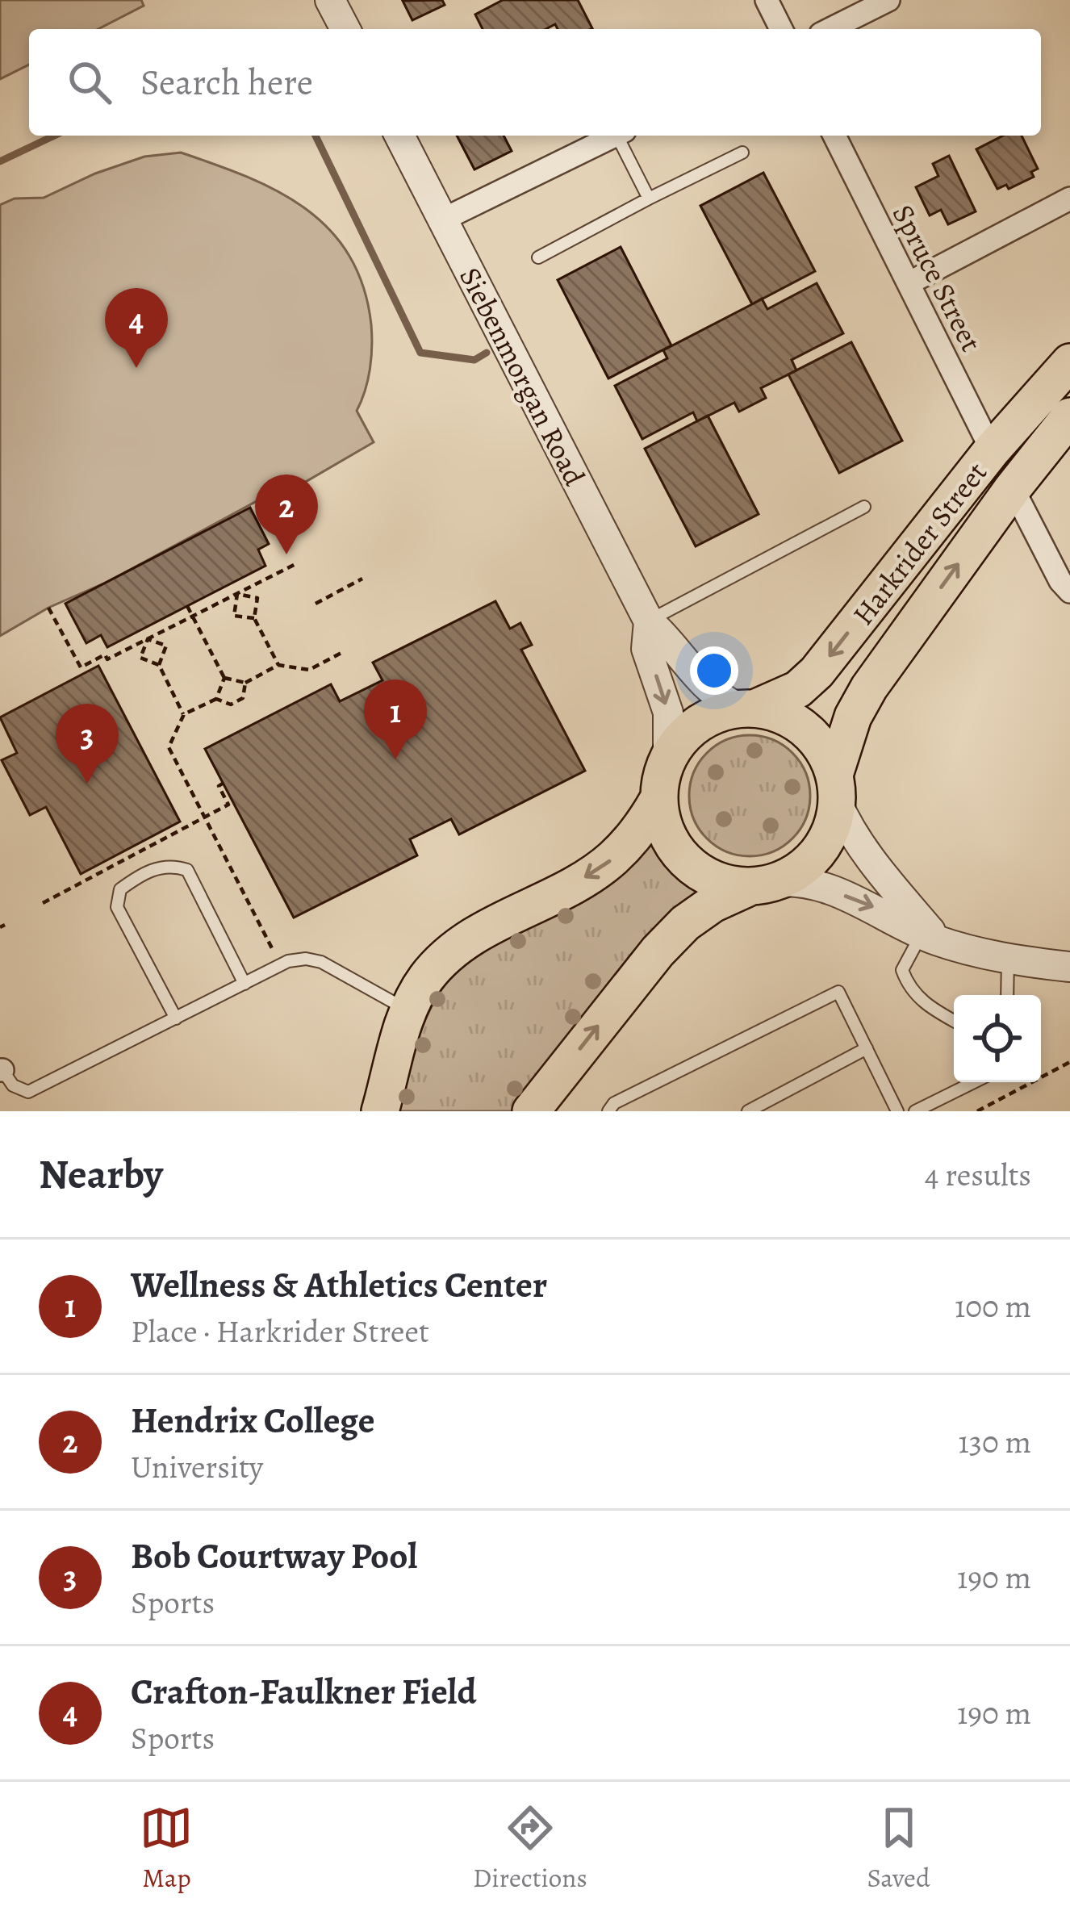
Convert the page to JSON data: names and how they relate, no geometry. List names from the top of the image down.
{
  "streets": {
    "main road": ["Harkrider Street"],
    "street": ["Spruce Street", "Siebenmorgan Road"]
  },
  "crossings": [
    ["Spruce Street", "Harkrider Street"],
    ["Siebenmorgan Road", "Harkrider Street"]
  ],
  "page": {
    "search": "Search here",
    "pins": [
      "4",
      "2",
      "1",
      "3"
    ],
    "heading": ["Nearby", "4 results"],
    "list": [
      {
        "mark": "1",
        "name": "Wellness & Athletics Center",
        "note": "Place · Harkrider Street",
        "value": "100 m"
      },
      {
        "mark": "2",
        "name": "Hendrix College",
        "note": "University",
        "value": "130 m"
      },
      {
        "mark": "3",
        "name": "Bob Courtway Pool",
        "note": "Sports",
        "value": "190 m"
      },
      {
        "mark": "4",
        "name": "Crafton-Faulkner Field",
        "note": "Sports",
        "value": "190 m"
      }
    ],
    "nav": ["Map", "Directions", "Saved"]
  }
}
